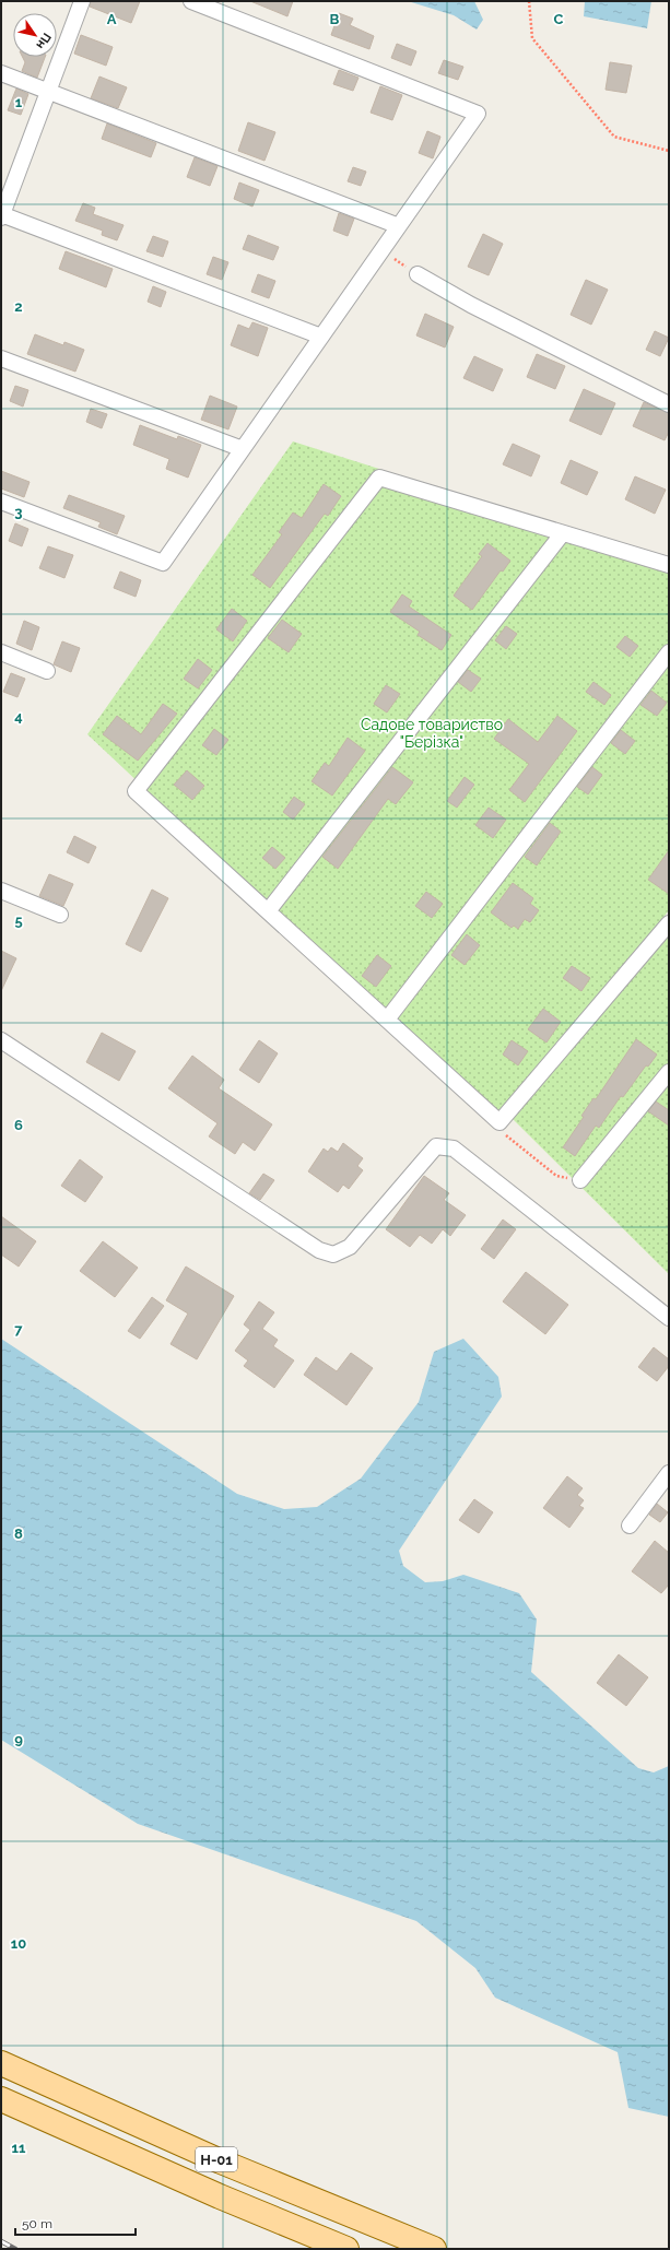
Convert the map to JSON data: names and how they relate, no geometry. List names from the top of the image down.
{
  "streets": {
    "main road": ["Н-01"]
  },
  "parks": ["Садове товариство \"Берізка\""],
  "scale_bar": "50 m",
  "north": "bottom right",
  "grid": {
    "columns": ["A", "B", "C"],
    "rows": [
      "1",
      "2",
      "3",
      "4",
      "5",
      "6",
      "7",
      "8",
      "9",
      "10",
      "11"
    ]
  }
}
